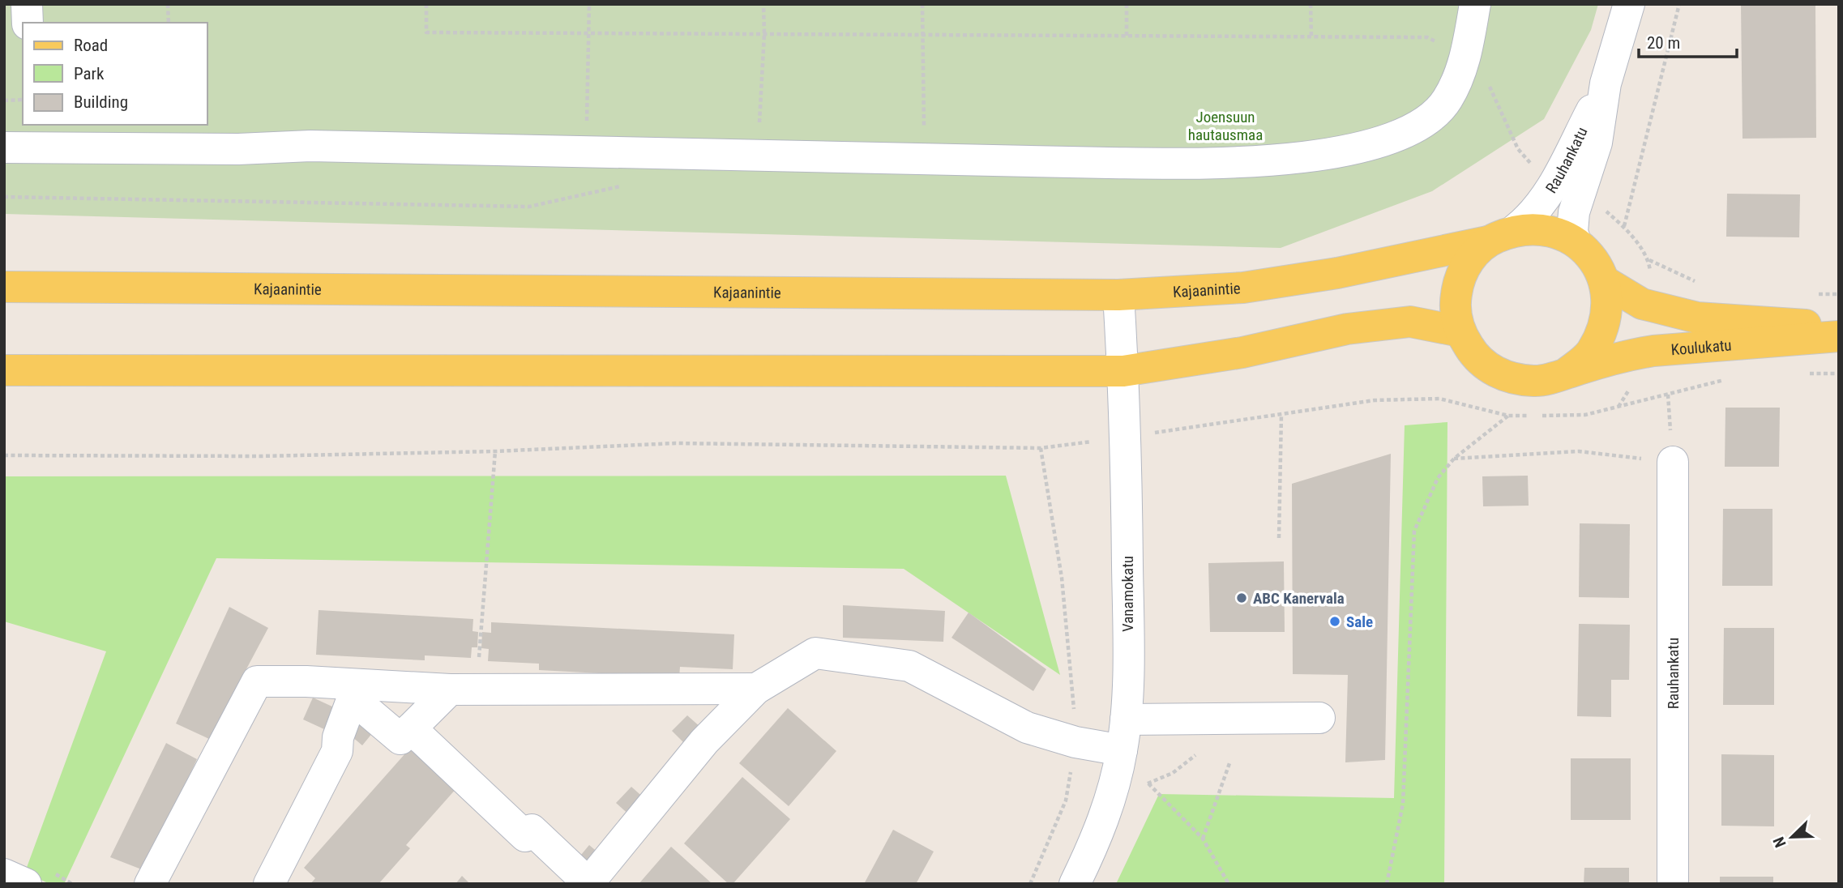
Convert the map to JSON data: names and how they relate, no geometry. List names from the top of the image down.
{
  "streets": {
    "main road": ["Kajaanintie", "Koulukatu"],
    "street": ["Rauhankatu", "Vanamokatu"]
  },
  "crossings": [
    ["Rauhankatu", "Kajaanintie"],
    ["Rauhankatu", "Koulukatu"],
    ["Kajaanintie", "Koulukatu"],
    ["Kajaanintie", "Vanamokatu"]
  ],
  "parks": ["Joensuun hautausmaa"],
  "places": ["ABC Kanervala", "Sale"],
  "legend": ["Road", "Park", "Building"],
  "scale_bar": "20 m",
  "north": "bottom left"
}
